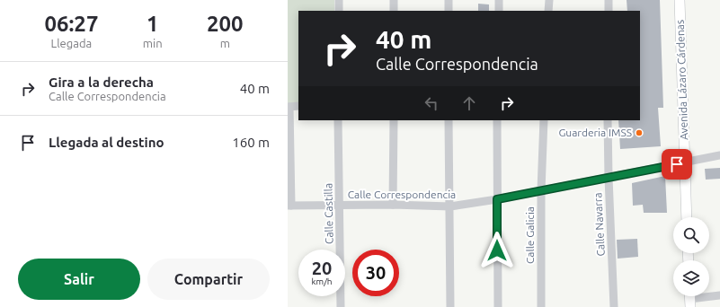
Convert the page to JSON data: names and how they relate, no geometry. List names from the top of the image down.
{
  "streets": {
    "main road": ["Avenida Lázaro Cárdenas"],
    "street": [
      "Calle Correspondencia",
      "Calle Castilla",
      "Calle Navarra",
      "Calle Galicia"
    ]
  },
  "crossings": [
    ["Avenida Lázaro Cárdenas", "Calle Correspondencia"],
    ["Calle Correspondencia", "Calle Castilla"],
    ["Calle Correspondencia", "Calle Navarra"],
    ["Calle Correspondencia", "Calle Galicia"]
  ],
  "places": ["Guarderia IMSS"],
  "page": {
    "eta": [
      "06:27",
      "Llegada",
      "1",
      "min",
      "200",
      "m"
    ],
    "turn": ["40 m", "Calle Correspondencia"],
    "list": [
      {
        "name": "Gira a la derecha",
        "note": "Calle Correspondencia",
        "value": "40 m"
      },
      {
        "name": "Llegada al destino",
        "value": "160 m"
      }
    ],
    "speed": "20 km/h",
    "limit": "30",
    "buttons": ["Salir", "Compartir"]
  }
}
